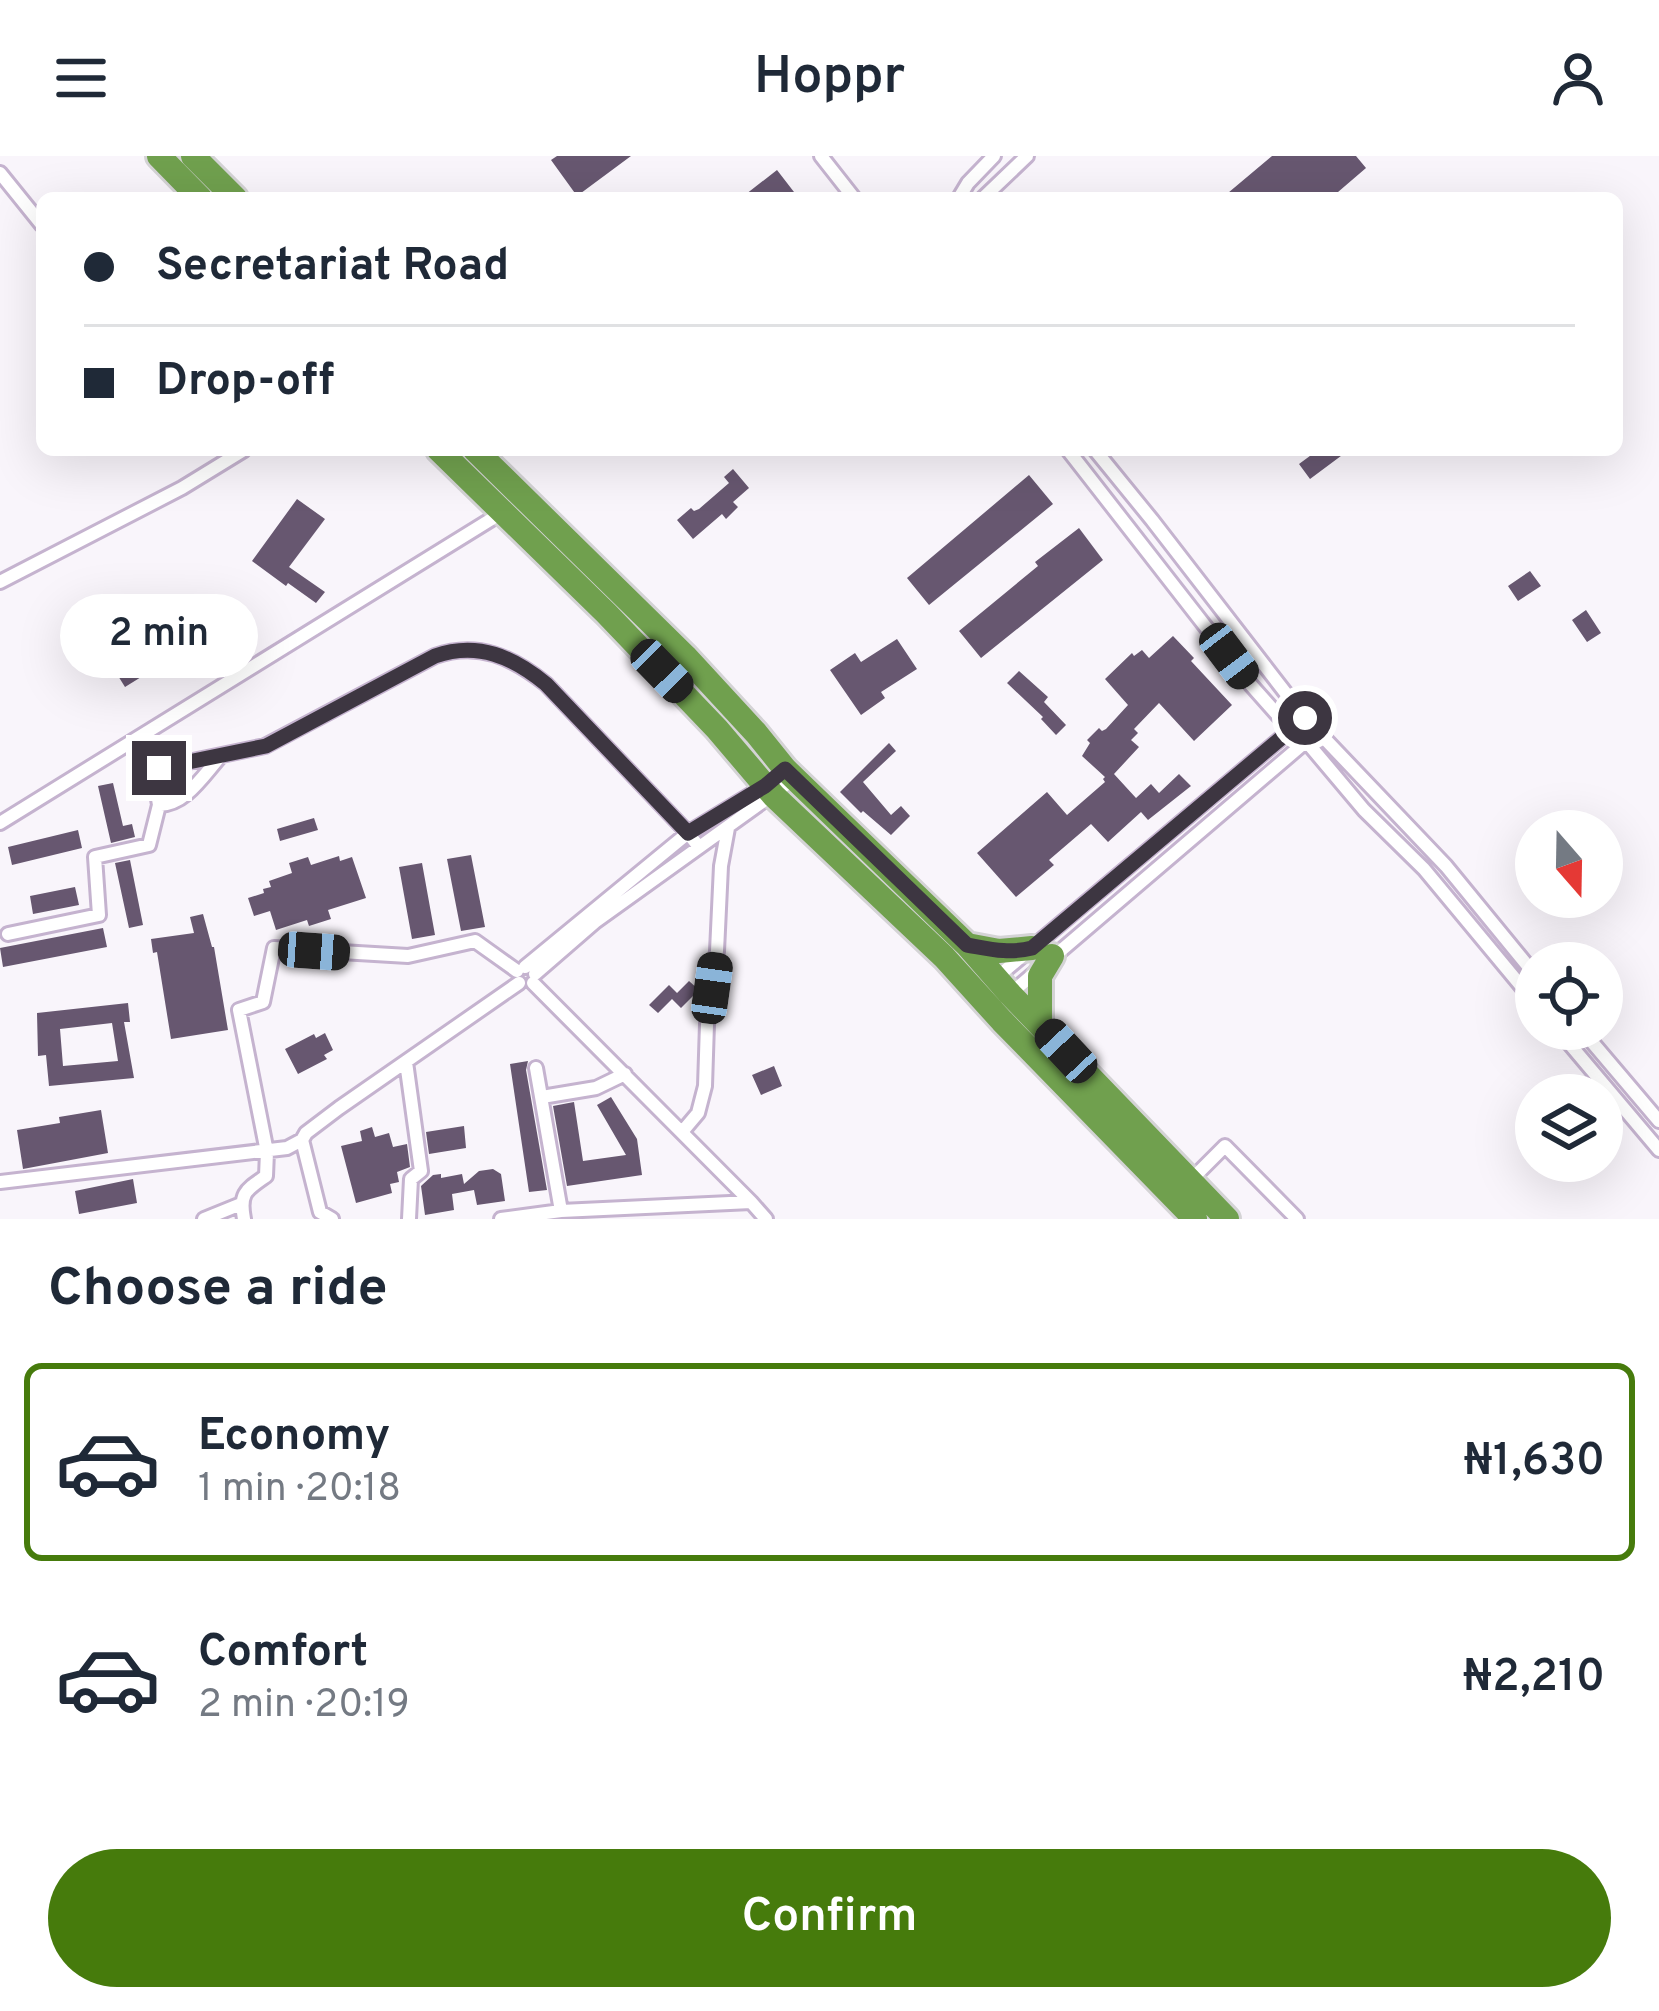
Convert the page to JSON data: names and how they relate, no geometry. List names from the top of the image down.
{
  "north": "bottom",
  "page": {
    "header": "Hoppr",
    "banner": ["Secretariat Road", "Drop-off"],
    "bubble": "2 min",
    "heading": "Choose a ride",
    "list": [
      {
        "name": "Economy",
        "note": "1 min · 20:18",
        "value": "₦1,630"
      },
      {
        "name": "Comfort",
        "note": "2 min · 20:19",
        "value": "₦2,210"
      }
    ],
    "buttons": "Confirm"
  }
}
